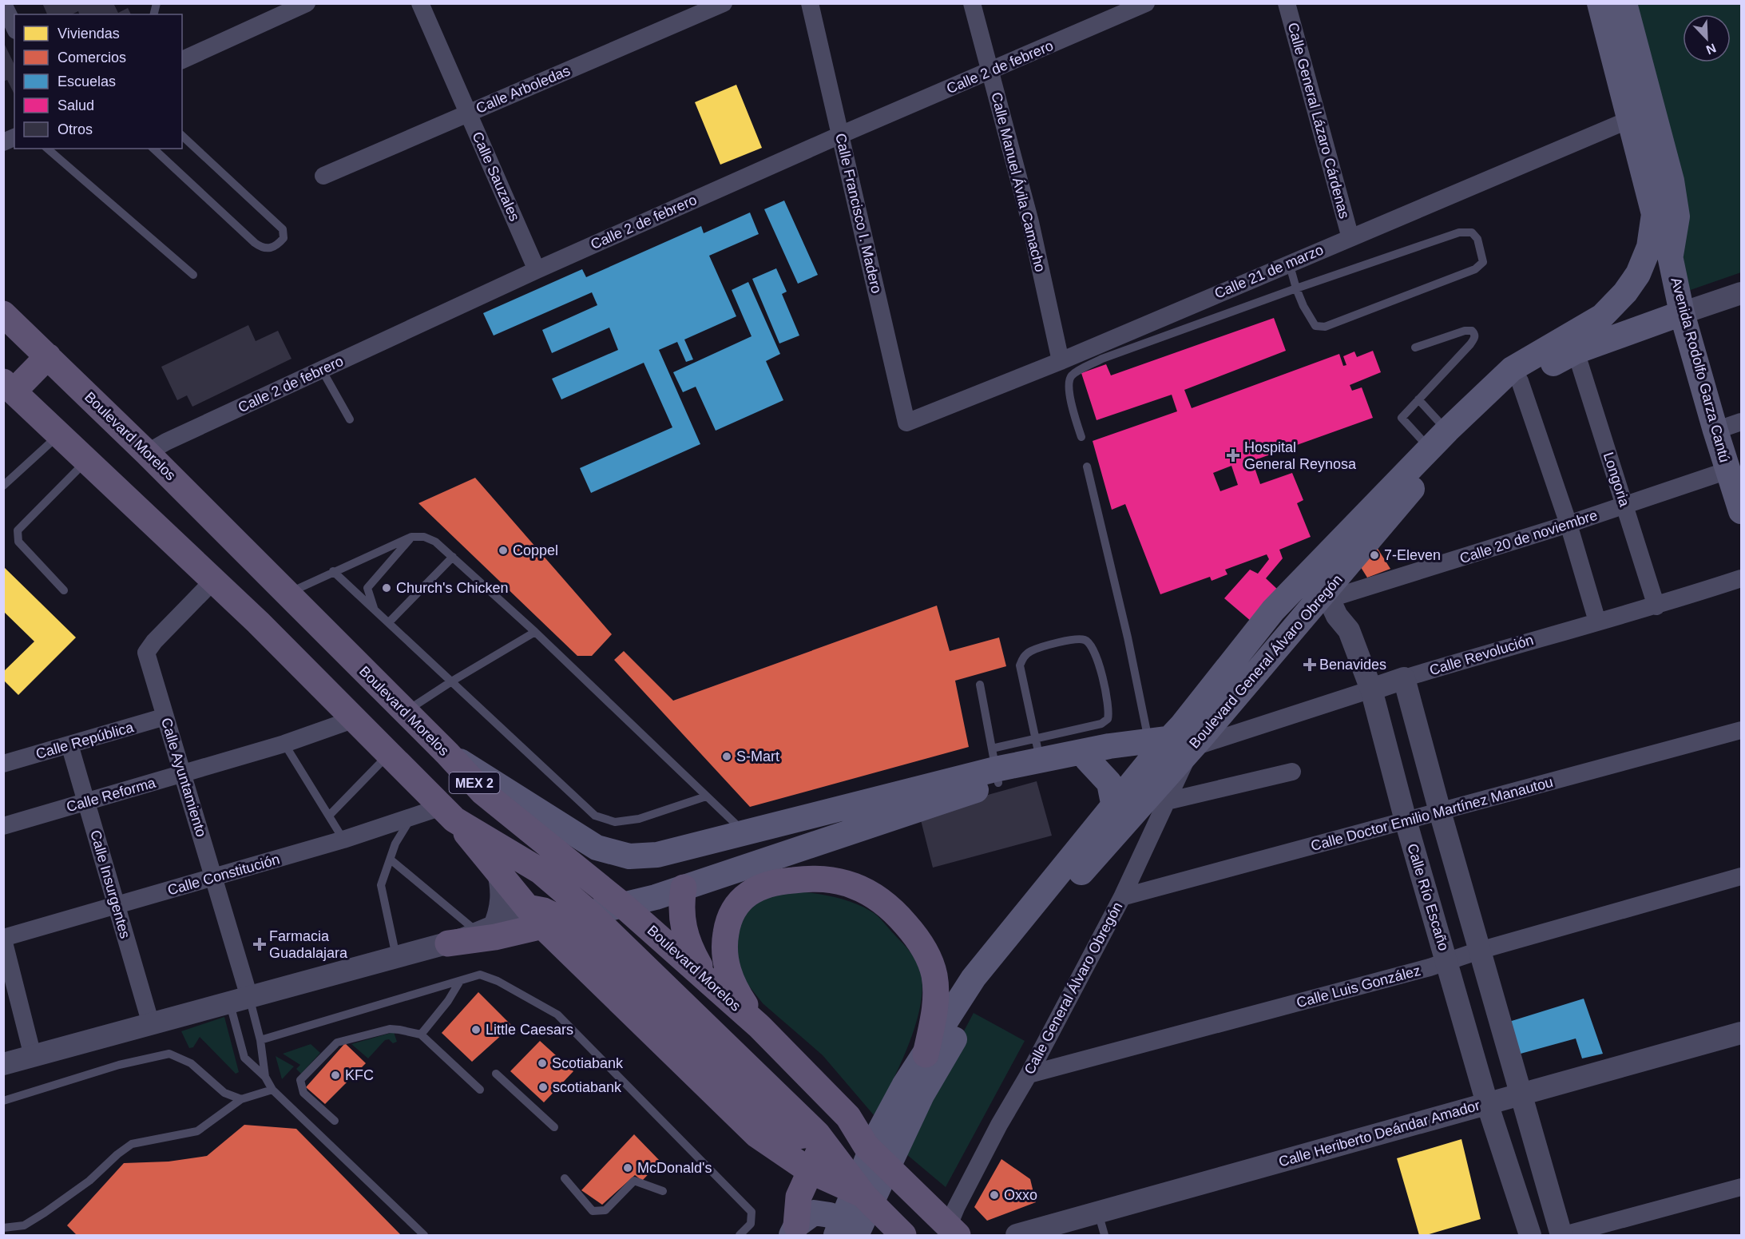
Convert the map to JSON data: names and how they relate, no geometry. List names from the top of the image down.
{
  "streets": {
    "main road": [
      "Avenida Rodolfo Garza Cantú",
      "Boulevard Morelos",
      "Boulevard General Álvaro Obregón",
      "MEX 2"
    ],
    "street": [
      "Calle 2 de febrero",
      "Calle Arboledas",
      "Calle General Lázaro Cárdenas",
      "Calle Sauzales",
      "Calle Manuel Ávila Camacho",
      "Calle Francisco I. Madero",
      "Calle 21 de marzo",
      "Longoria",
      "Calle 20 de noviembre",
      "Calle Revolución",
      "Calle República",
      "Calle Ayuntamiento",
      "Calle Reforma",
      "Calle Doctor Emilio Martínez Manautou",
      "Calle Constitución",
      "Calle Insurgentes",
      "Calle Río Escaño",
      "Calle Luis González",
      "Calle General Álvaro Obregón",
      "Calle Heriberto Deándar Amador"
    ]
  },
  "crossings": [
    ["Calle 2 de febrero", "Calle Sauzales"],
    ["Calle 2 de febrero", "Calle Manuel Ávila Camacho"],
    ["Calle 2 de febrero", "Calle Francisco I. Madero"],
    ["Calle 2 de febrero", "Boulevard Morelos"],
    ["Calle Arboledas", "Calle Sauzales"],
    ["Calle General Lázaro Cárdenas", "Calle 21 de marzo"],
    ["Calle Manuel Ávila Camacho", "Calle 21 de marzo"],
    ["Calle Francisco I. Madero", "Calle 21 de marzo"],
    ["Calle 21 de marzo", "Avenida Rodolfo Garza Cantú"],
    ["Avenida Rodolfo Garza Cantú", "Calle 20 de noviembre"],
    ["Avenida Rodolfo Garza Cantú", "Boulevard General Álvaro Obregón"],
    ["Boulevard Morelos", "Calle General Álvaro Obregón"],
    ["Longoria", "Calle 20 de noviembre"],
    ["Longoria", "Calle Revolución"],
    ["Longoria", "Boulevard General Álvaro Obregón"],
    ["Calle 20 de noviembre", "Boulevard General Álvaro Obregón"],
    ["Calle 20 de noviembre", "Calle Río Escaño"],
    ["Calle Revolución", "Boulevard General Álvaro Obregón"],
    ["Calle Revolución", "Calle Río Escaño"],
    ["Calle Revolución", "Calle General Álvaro Obregón"],
    ["Boulevard General Álvaro Obregón", "Calle Río Escaño"],
    ["Boulevard General Álvaro Obregón", "Calle General Álvaro Obregón"],
    ["Calle República", "Calle Ayuntamiento"],
    ["Calle República", "Calle Insurgentes"],
    ["Calle Ayuntamiento", "MEX 2"],
    ["Calle Ayuntamiento", "Calle Reforma"],
    ["Calle Ayuntamiento", "Calle Constitución"],
    ["MEX 2", "Calle Reforma"],
    ["MEX 2", "Calle Constitución"],
    ["Calle Reforma", "Calle Insurgentes"],
    ["Calle Doctor Emilio Martínez Manautou", "Calle Río Escaño"],
    ["Calle Doctor Emilio Martínez Manautou", "Calle General Álvaro Obregón"],
    ["Calle Constitución", "Calle Insurgentes"],
    ["Calle Río Escaño", "Calle Luis González"],
    ["Calle Río Escaño", "Calle Heriberto Deándar Amador"],
    ["Calle Luis González", "Calle General Álvaro Obregón"]
  ],
  "places": {
    "health": ["Hospital General Reynosa", "Benavides", "Farmacia Guadalajara"],
    "other": [
      "Coppel",
      "7-Eleven",
      "Church's Chicken",
      "S-Mart",
      "Little Caesars",
      "Scotiabank",
      "KFC",
      "scotiabank",
      "McDonald's",
      "Oxxo"
    ]
  },
  "legend": [
    "Viviendas",
    "Comercios",
    "Escuelas",
    "Salud",
    "Otros"
  ],
  "north": "bottom right"
}
